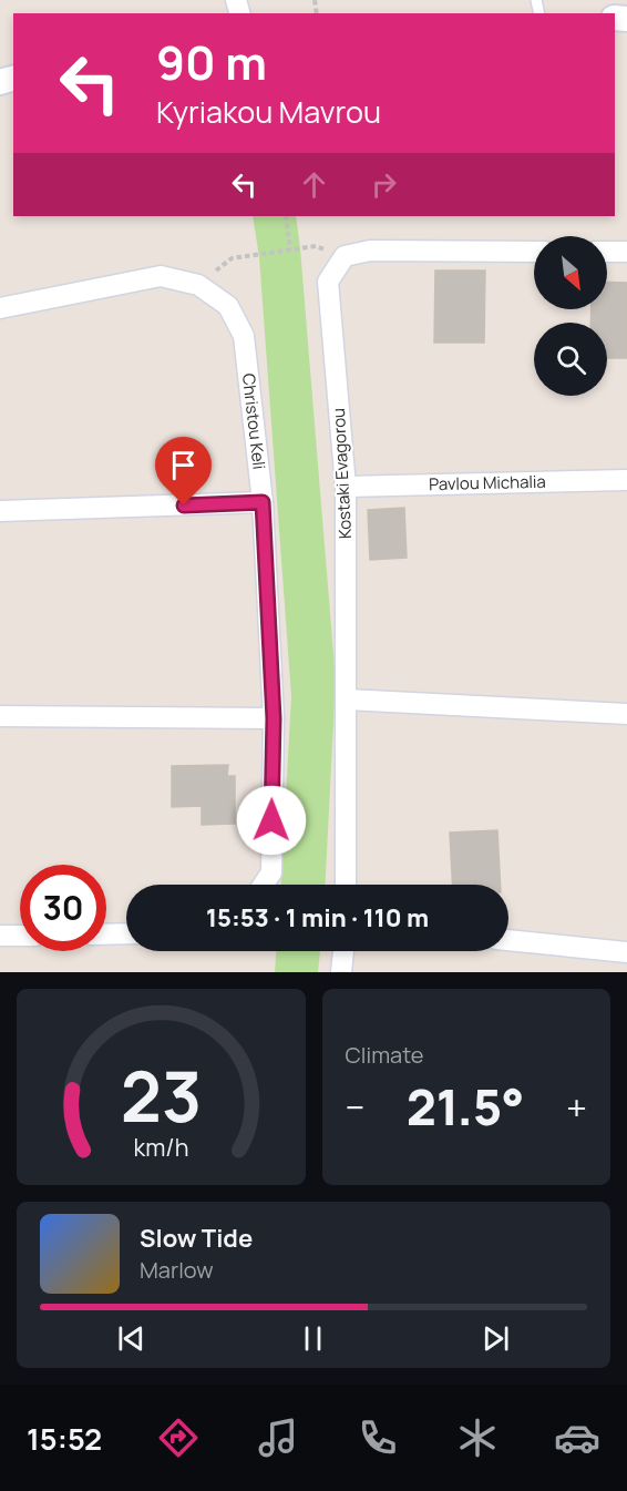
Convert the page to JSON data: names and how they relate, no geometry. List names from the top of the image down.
{
  "streets": {
    "street": ["Christou Keli", "Kostaki Evagorou", "Pavlou Michalia"]
  },
  "crossings": [
    ["Kostaki Evagorou", "Pavlou Michalia"]
  ],
  "north": "bottom right",
  "page": {
    "turn": ["90 m", "Kyriakou Mavrou"],
    "limit": "30",
    "trip": "15:53 · 1 min · 110 m",
    "tile": "Climate",
    "heat": ["−", "21.5°", "+"],
    "song": ["Slow Tide", "Marlow"],
    "tabs": "15:52",
    "gauge": ["23", "km/h"]
  }
}
